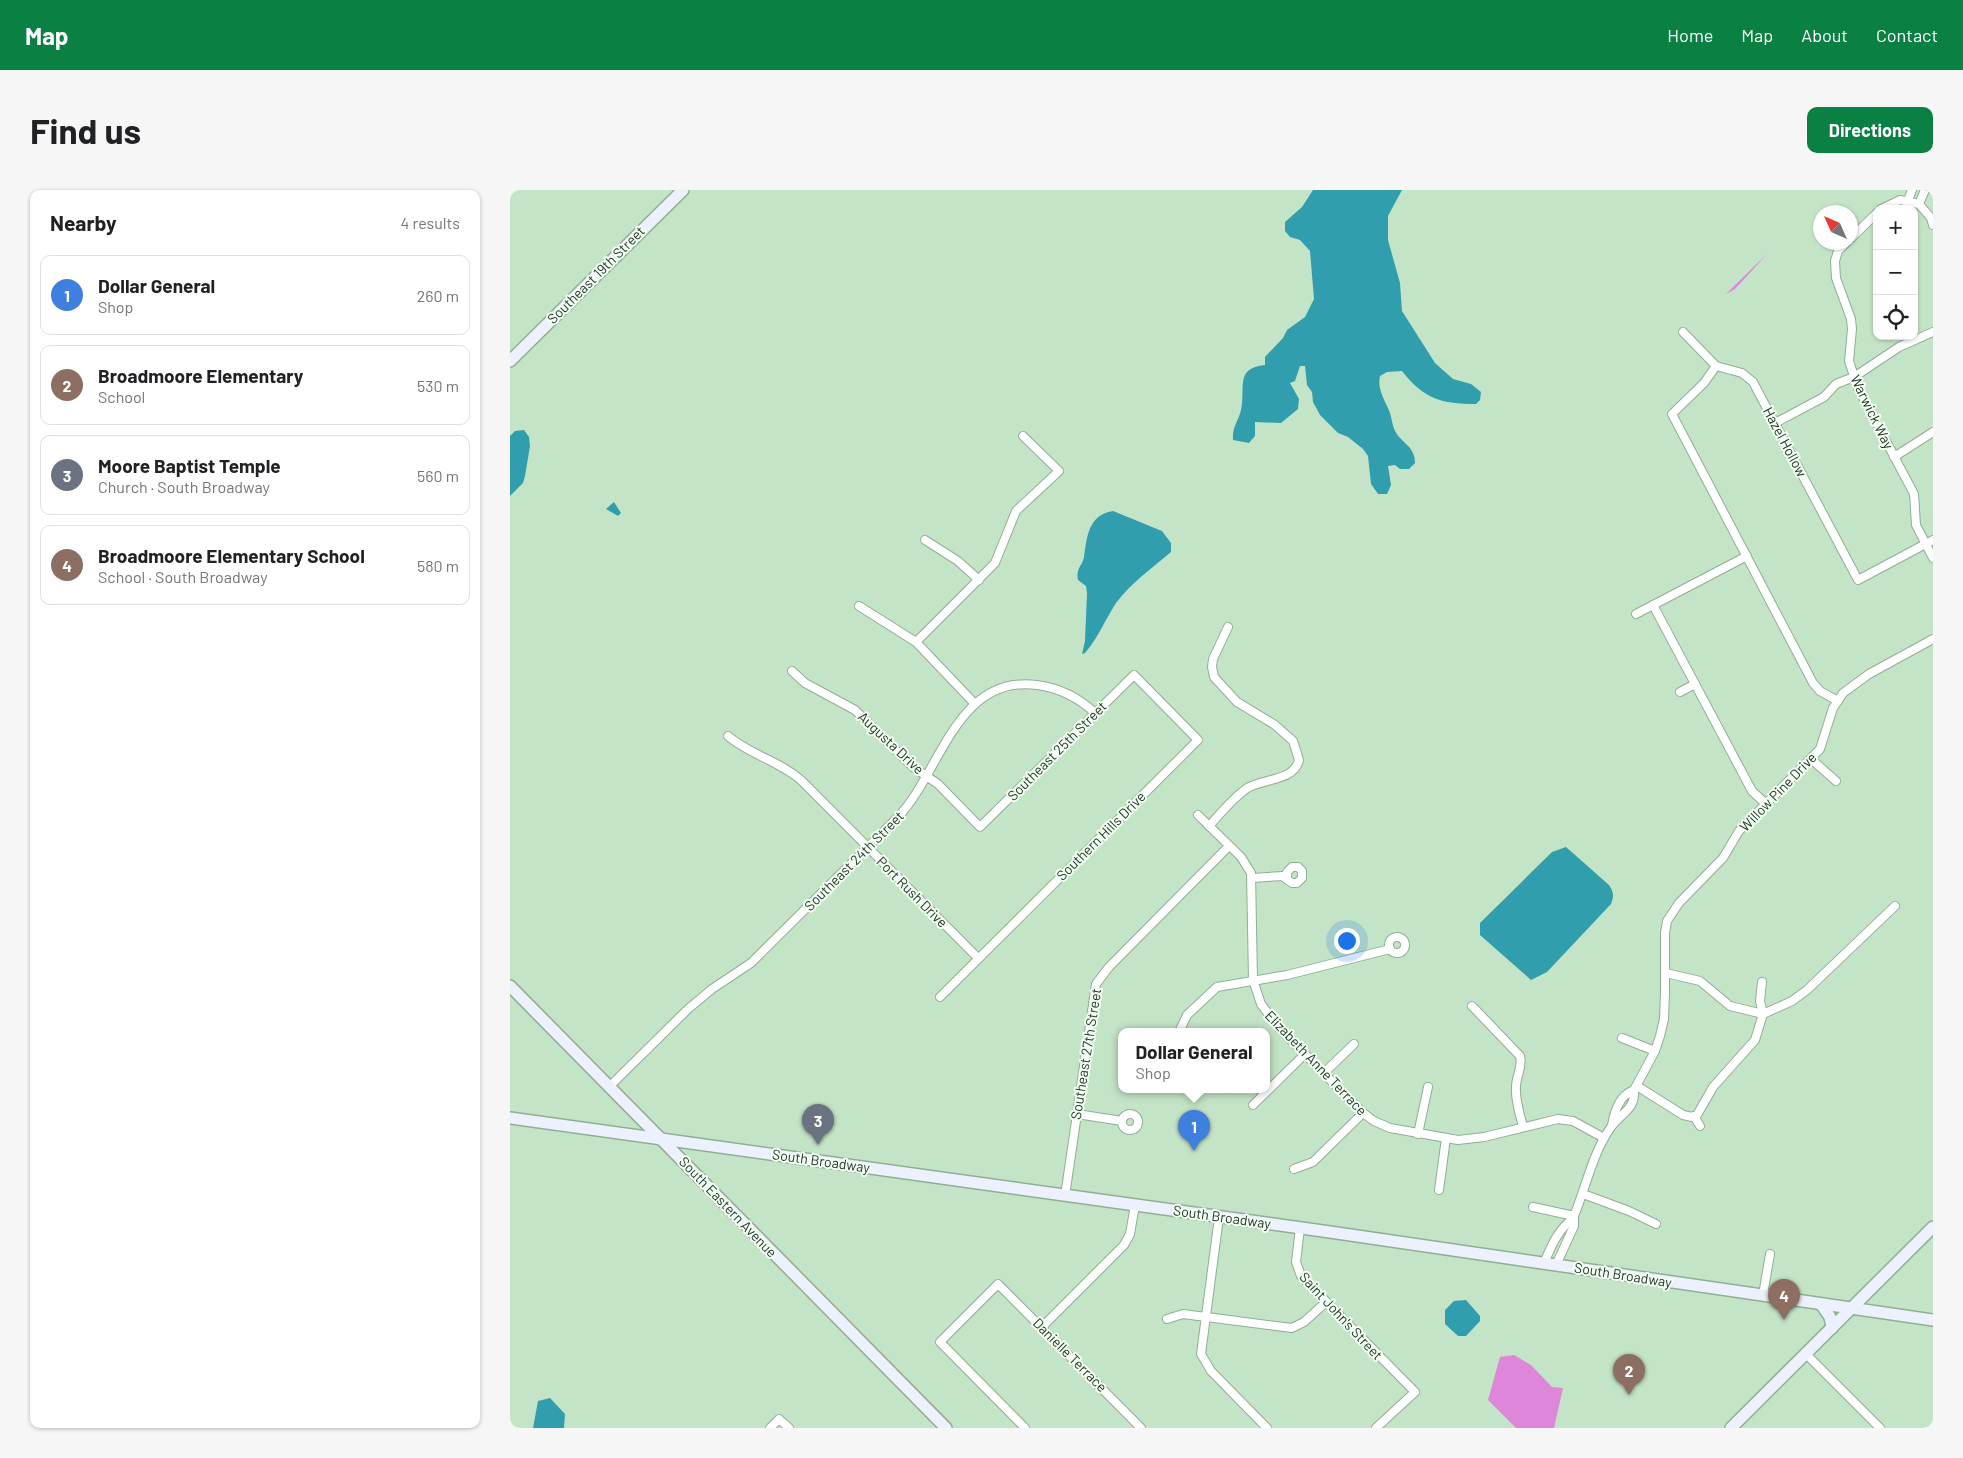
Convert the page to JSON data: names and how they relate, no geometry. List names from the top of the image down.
{
  "streets": {
    "street": [
      "Southeast 19th Street",
      "Warwick Way",
      "Hazel Hollow",
      "Augusta Drive",
      "Southeast 25th Street",
      "Willow Pine Drive",
      "Southern Hills Drive",
      "Southeast 24th Street",
      "Port Rush Drive",
      "Southeast 27th Street",
      "Elizabeth Anne Terrace",
      "South Broadway",
      "South Eastern Avenue",
      "Saint John's Street",
      "Danielle Terrace"
    ]
  },
  "crossings": [
    ["Warwick Way", "Hazel Hollow"],
    ["Augusta Drive", "Southeast 25th Street"],
    ["Augusta Drive", "Southeast 24th Street"],
    ["Southeast 25th Street", "Southern Hills Drive"],
    ["Southeast 25th Street", "Southeast 24th Street"],
    ["Willow Pine Drive", "Elizabeth Anne Terrace"],
    ["Willow Pine Drive", "South Broadway"],
    ["Southern Hills Drive", "Port Rush Drive"],
    ["Southeast 24th Street", "Port Rush Drive"],
    ["Southeast 24th Street", "South Eastern Avenue"],
    ["Southeast 27th Street", "South Broadway"],
    ["South Broadway", "South Eastern Avenue"],
    ["South Broadway", "Saint John's Street"]
  ],
  "north": "top left",
  "page": {
    "header": "Map",
    "nav": [
      "Home",
      "Map",
      "About",
      "Contact"
    ],
    "buttons": "Directions",
    "title": "Find us",
    "heading": ["Nearby", "4 results"],
    "map_buttons": ["+", "−"],
    "list": [
      {
        "mark": "1",
        "name": "Dollar General",
        "note": "Shop",
        "value": "260 m"
      },
      {
        "mark": "2",
        "name": "Broadmoore Elementary",
        "note": "School",
        "value": "530 m"
      },
      {
        "mark": "3",
        "name": "Moore Baptist Temple",
        "note": "Church · South Broadway",
        "value": "560 m"
      },
      {
        "mark": "4",
        "name": "Broadmoore Elementary School",
        "note": "School · South Broadway",
        "value": "580 m"
      }
    ],
    "popup": ["Dollar General", "Shop"],
    "pins": [
      "3",
      "1",
      "4",
      "2"
    ]
  }
}
